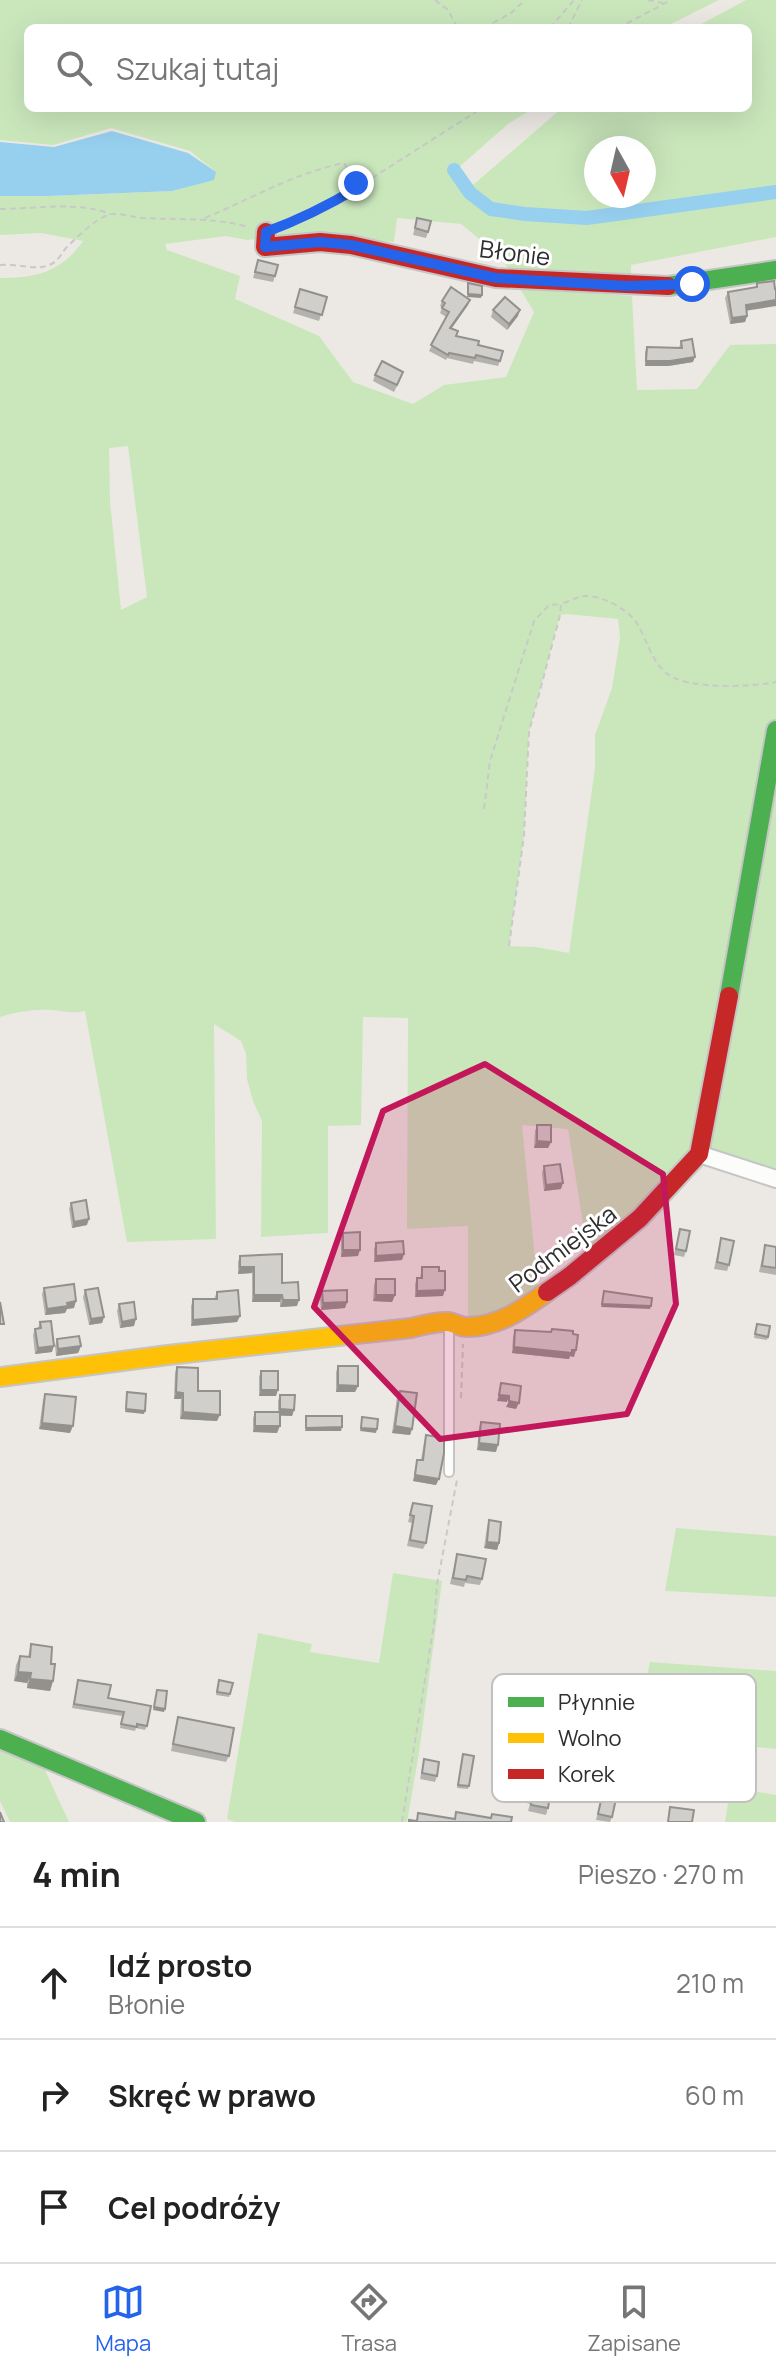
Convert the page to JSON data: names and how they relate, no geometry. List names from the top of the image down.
{
  "streets": {
    "street": ["Błonie", "Podmiejska"]
  },
  "legend": ["Płynnie", "Wolno", "Korek"],
  "north": "bottom",
  "page": {
    "search": "Szukaj tutaj",
    "heading": ["4 min", "Pieszo · 270 m"],
    "list": [
      ["Idź prosto", "Błonie", "210 m"],
      ["Skręć w prawo", "60 m"],
      "Cel podróży"
    ],
    "nav": ["Mapa", "Trasa", "Zapisane"]
  }
}
